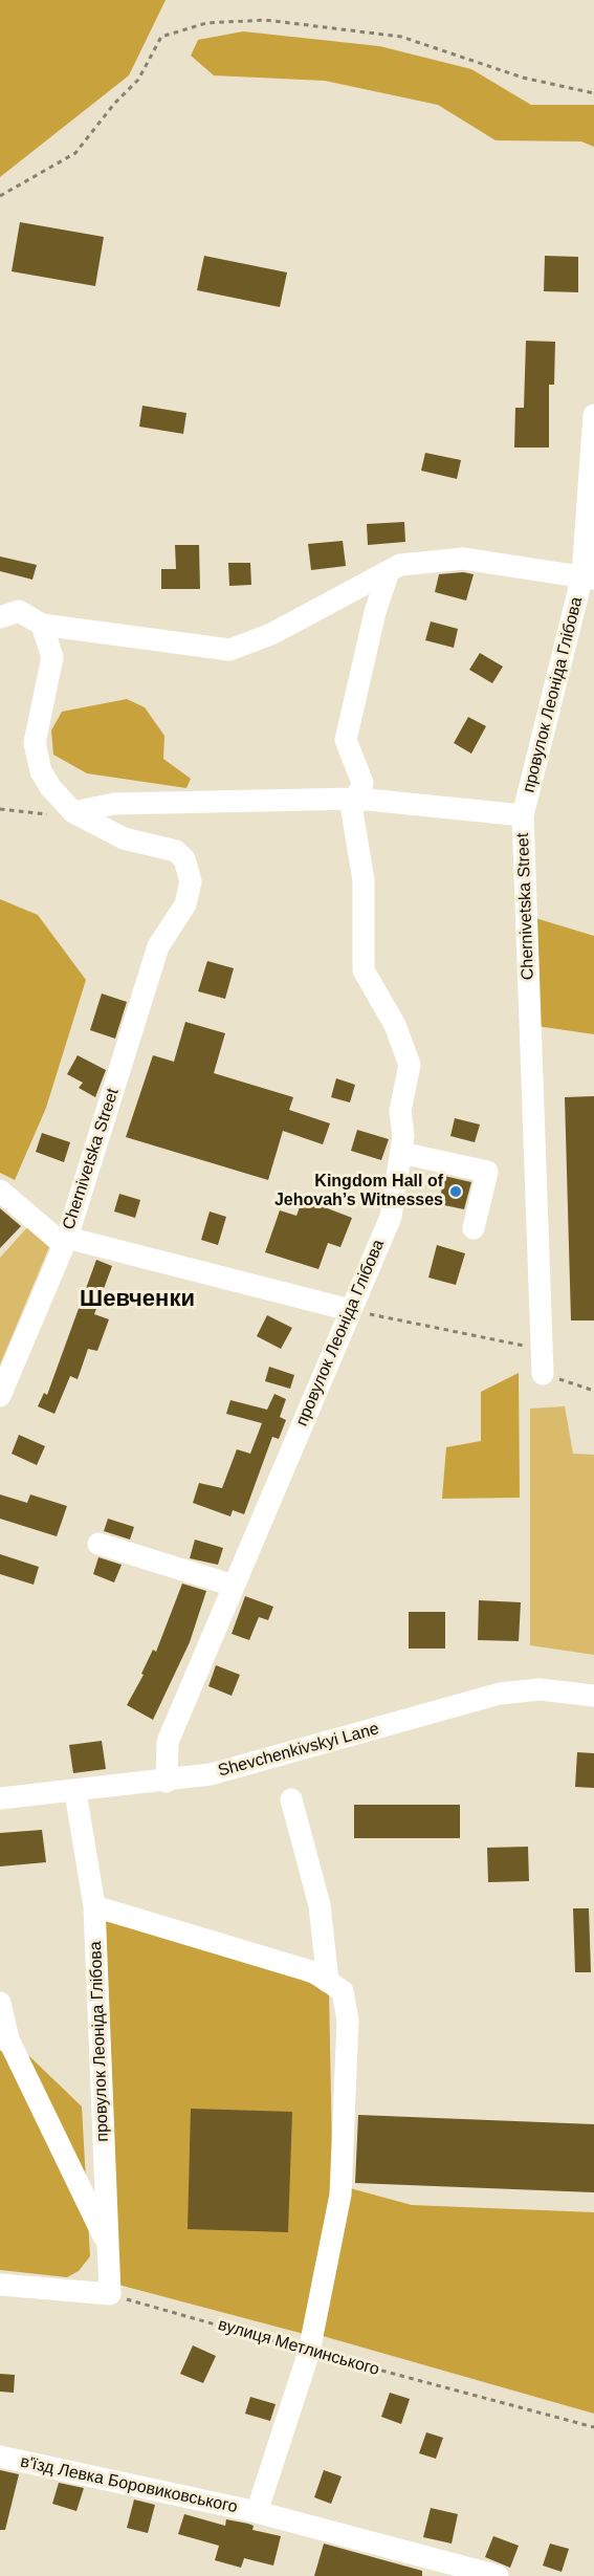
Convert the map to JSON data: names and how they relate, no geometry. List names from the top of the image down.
{
  "streets": {
    "street": [
      "провулок Леоніда Глібова",
      "Chernivetska Street",
      "Shevchenkivskyi Lane",
      "в'їзд Левка Боровиковського"
    ],
    "path": ["вулиця Метлинського"]
  },
  "crossings": [
    ["провулок Леоніда Глібова", "Chernivetska Street"],
    ["провулок Леоніда Глібова", "Shevchenkivskyi Lane"],
    ["провулок Леоніда Глібова", "вулиця Метлинського"],
    ["вулиця Метлинського", "в'їзд Левка Боровиковського"]
  ],
  "districts": ["Шевченки"],
  "places": ["Kingdom Hall of Jehovah’s Witnesses"]
}
